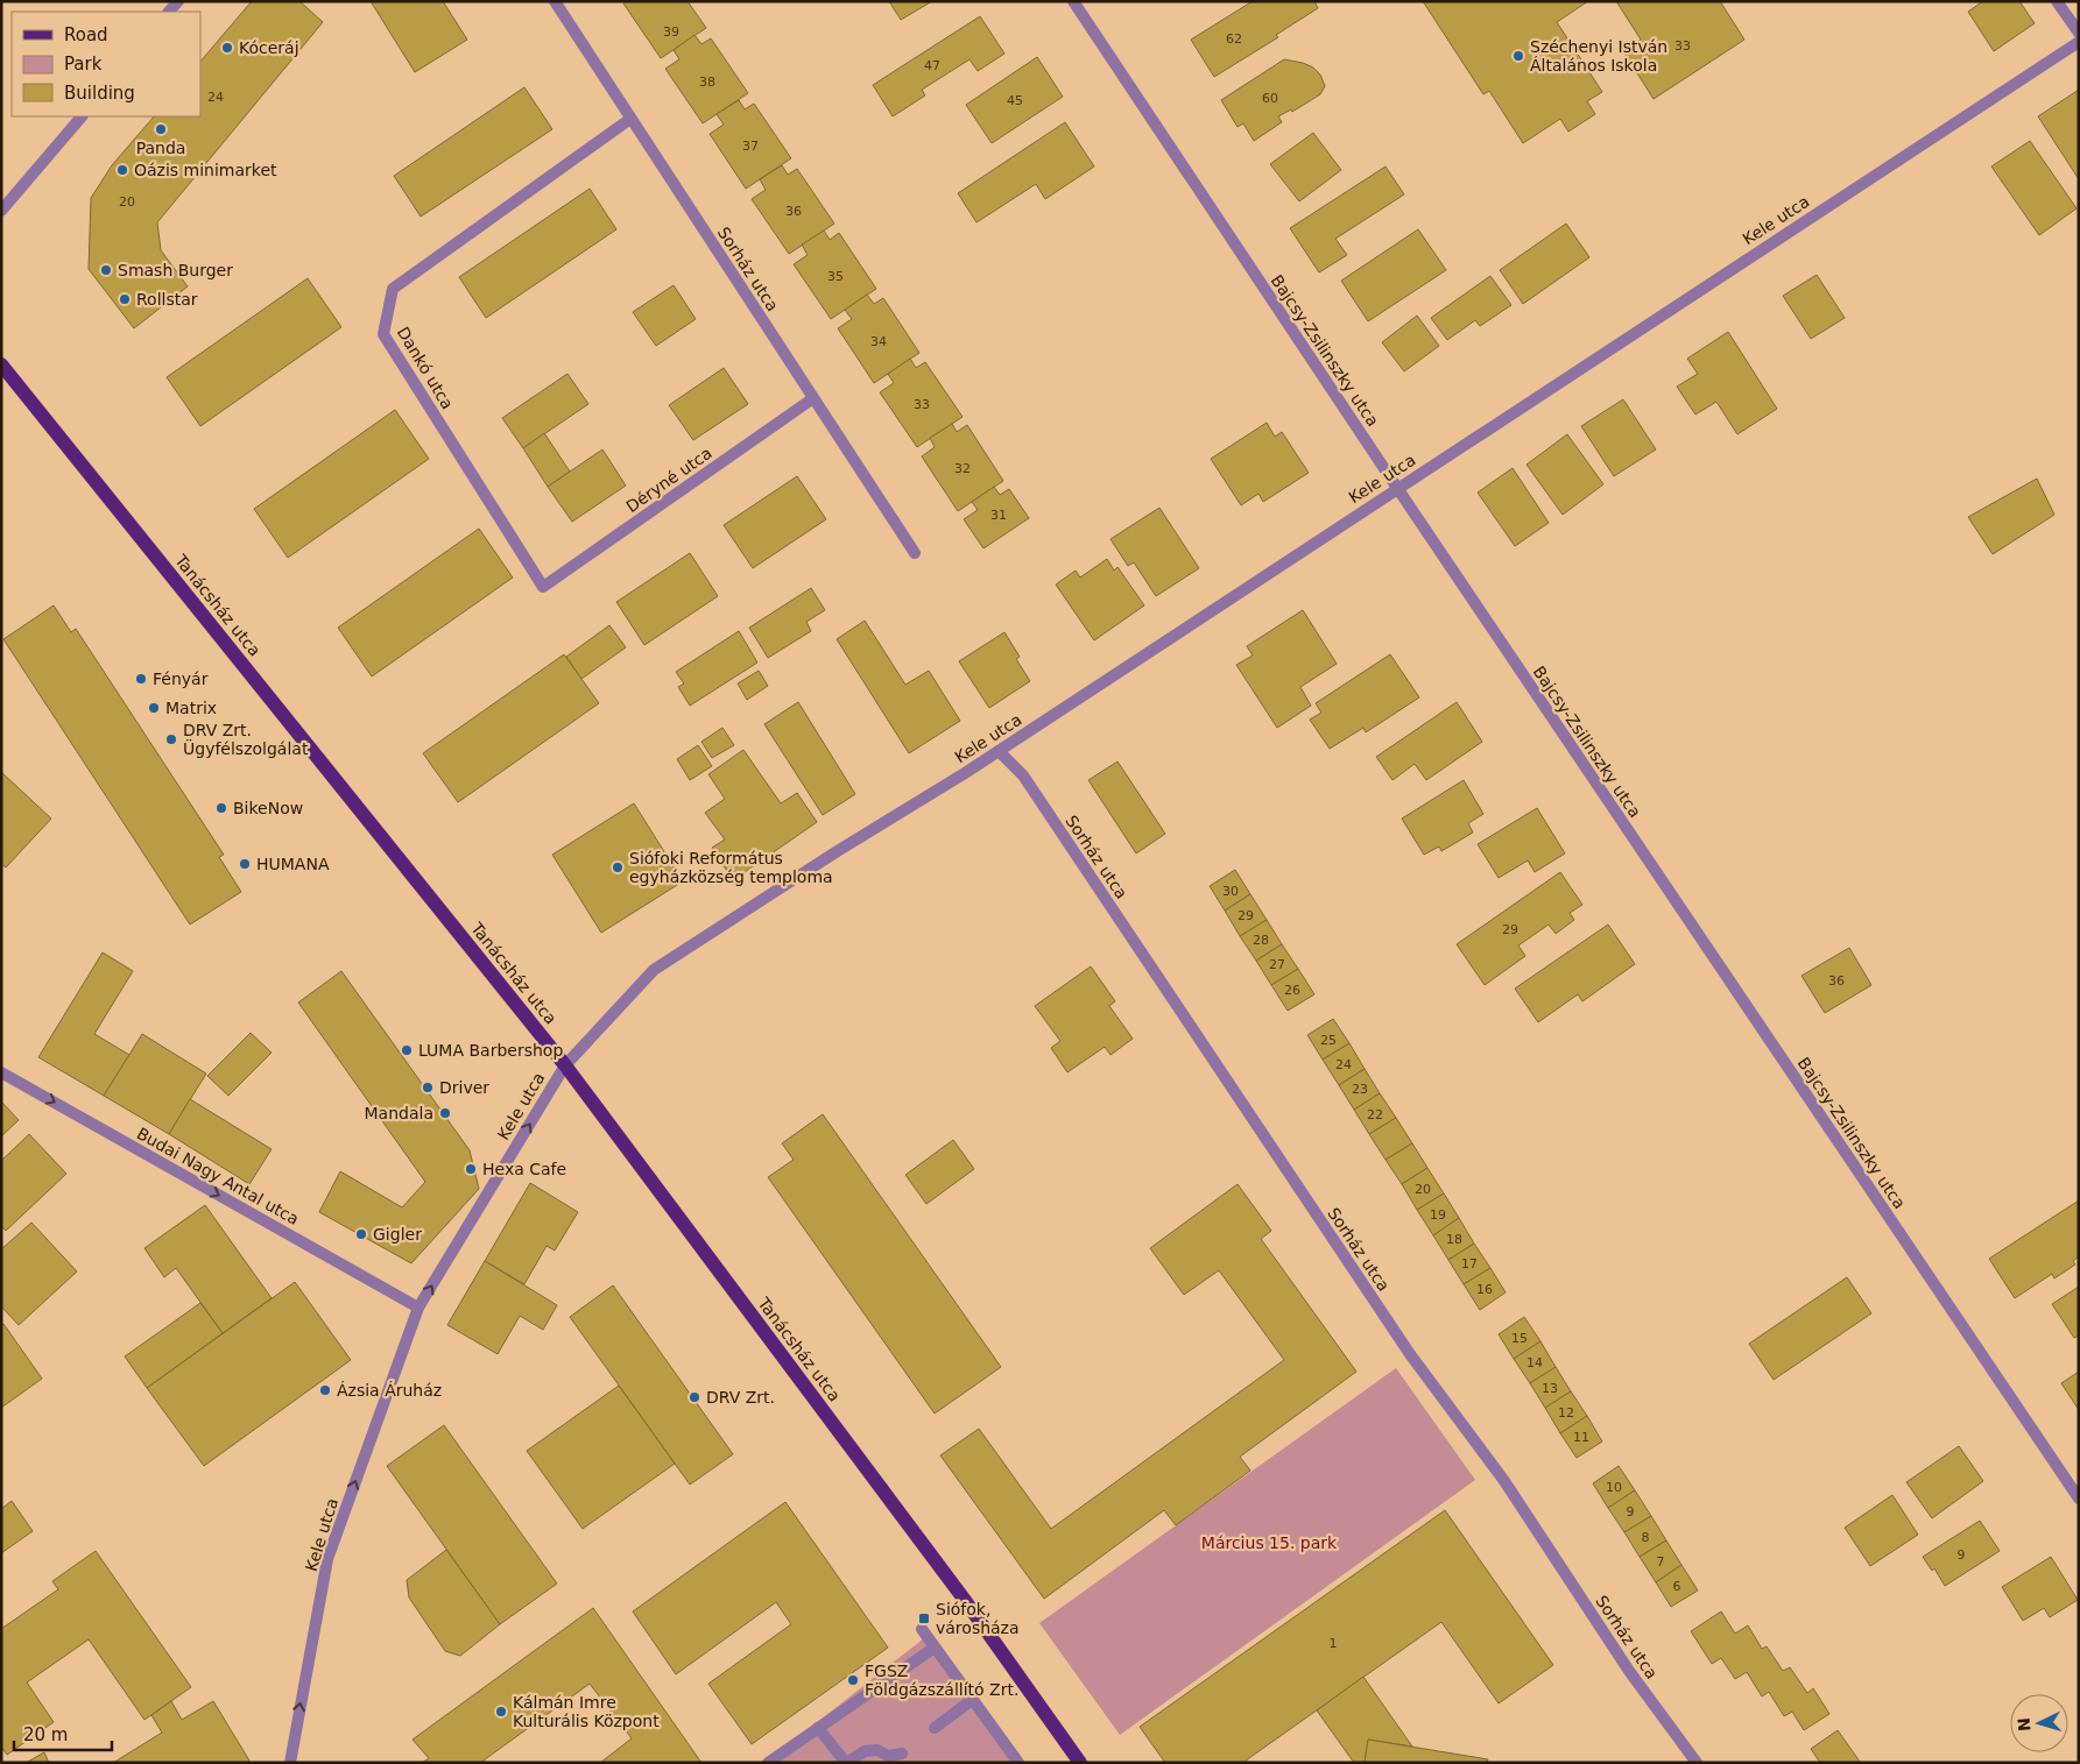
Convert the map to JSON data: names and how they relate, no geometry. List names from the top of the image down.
{
  "streets": {
    "main road": ["Tanácsház utca"],
    "street": [
      "Kele utca",
      "Sorház utca",
      "Bajcsy-Zsilinszky utca",
      "Dankó utca",
      "Déryné utca",
      "Budai Nagy Antal utca"
    ]
  },
  "crossings": [
    ["Kele utca", "Sorház utca"],
    ["Kele utca", "Bajcsy-Zsilinszky utca"],
    ["Kele utca", "Tanácsház utca"],
    ["Kele utca", "Budai Nagy Antal utca"],
    ["Sorház utca", "Dankó utca"],
    ["Sorház utca", "Déryné utca"],
    ["Dankó utca", "Déryné utca"]
  ],
  "one_way": ["Budai Nagy Antal utca"],
  "parks": ["Március 15. park"],
  "places": {
    "other": [
      "Kóceráj",
      "Széchenyi István Általános Iskola",
      "Panda",
      "Oázis minimarket",
      "Smash Burger",
      "Rollstar",
      "Fényár",
      "Matrix",
      "DRV Zrt. Ügyfélszolgálat",
      "BikeNow",
      "HUMANA",
      "Siófoki Református egyházközség temploma",
      "LUMA Barbershop",
      "Driver",
      "Mandala",
      "Hexa Cafe",
      "Gigler",
      "Ázsia Áruház",
      "DRV Zrt.",
      "FGSZ Földgázszállító Zrt.",
      "Kálmán Imre Kulturális Központ"
    ],
    "transit": ["Siófok, városháza"]
  },
  "house_numbers": [
    "39",
    "62",
    "33",
    "47",
    "38",
    "24",
    "60",
    "45",
    "37",
    "20",
    "36",
    "35",
    "34",
    "33",
    "32",
    "31",
    "30",
    "29",
    "29",
    "28",
    "27",
    "36",
    "26",
    "25",
    "24",
    "23",
    "22",
    "20",
    "19",
    "18",
    "17",
    "16",
    "15",
    "14",
    "13",
    "12",
    "11",
    "10",
    "9",
    "8",
    "9",
    "7",
    "6",
    "1"
  ],
  "legend": ["Road", "Park", "Building"],
  "scale_bar": "20 m",
  "north": "left"
}
